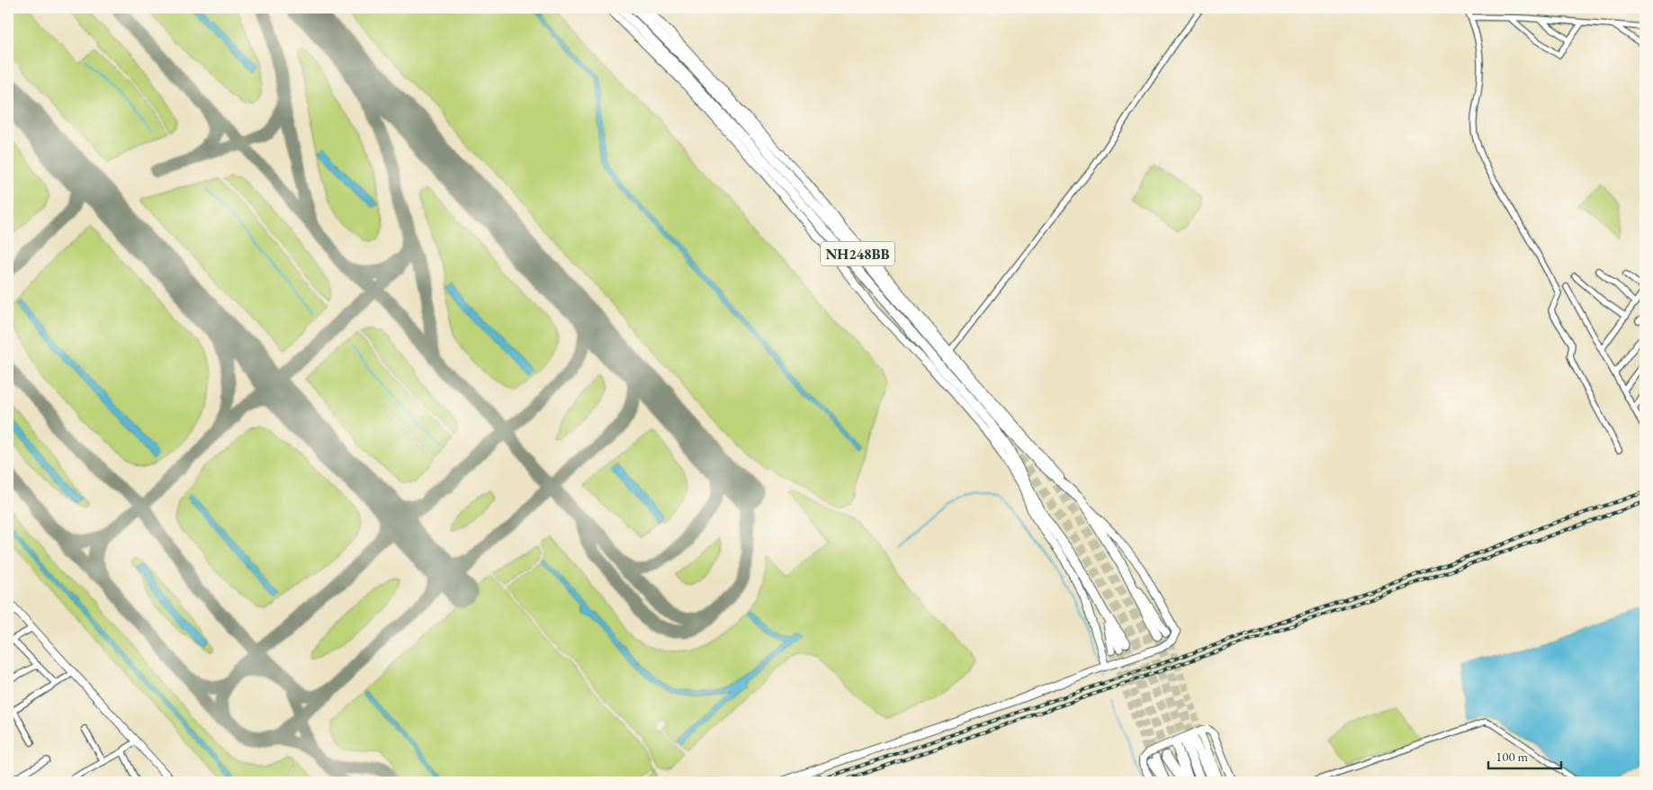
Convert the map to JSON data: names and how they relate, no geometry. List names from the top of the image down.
{
  "streets": {
    "highway": ["NH248BB"]
  },
  "scale_bar": "100 m"
}
